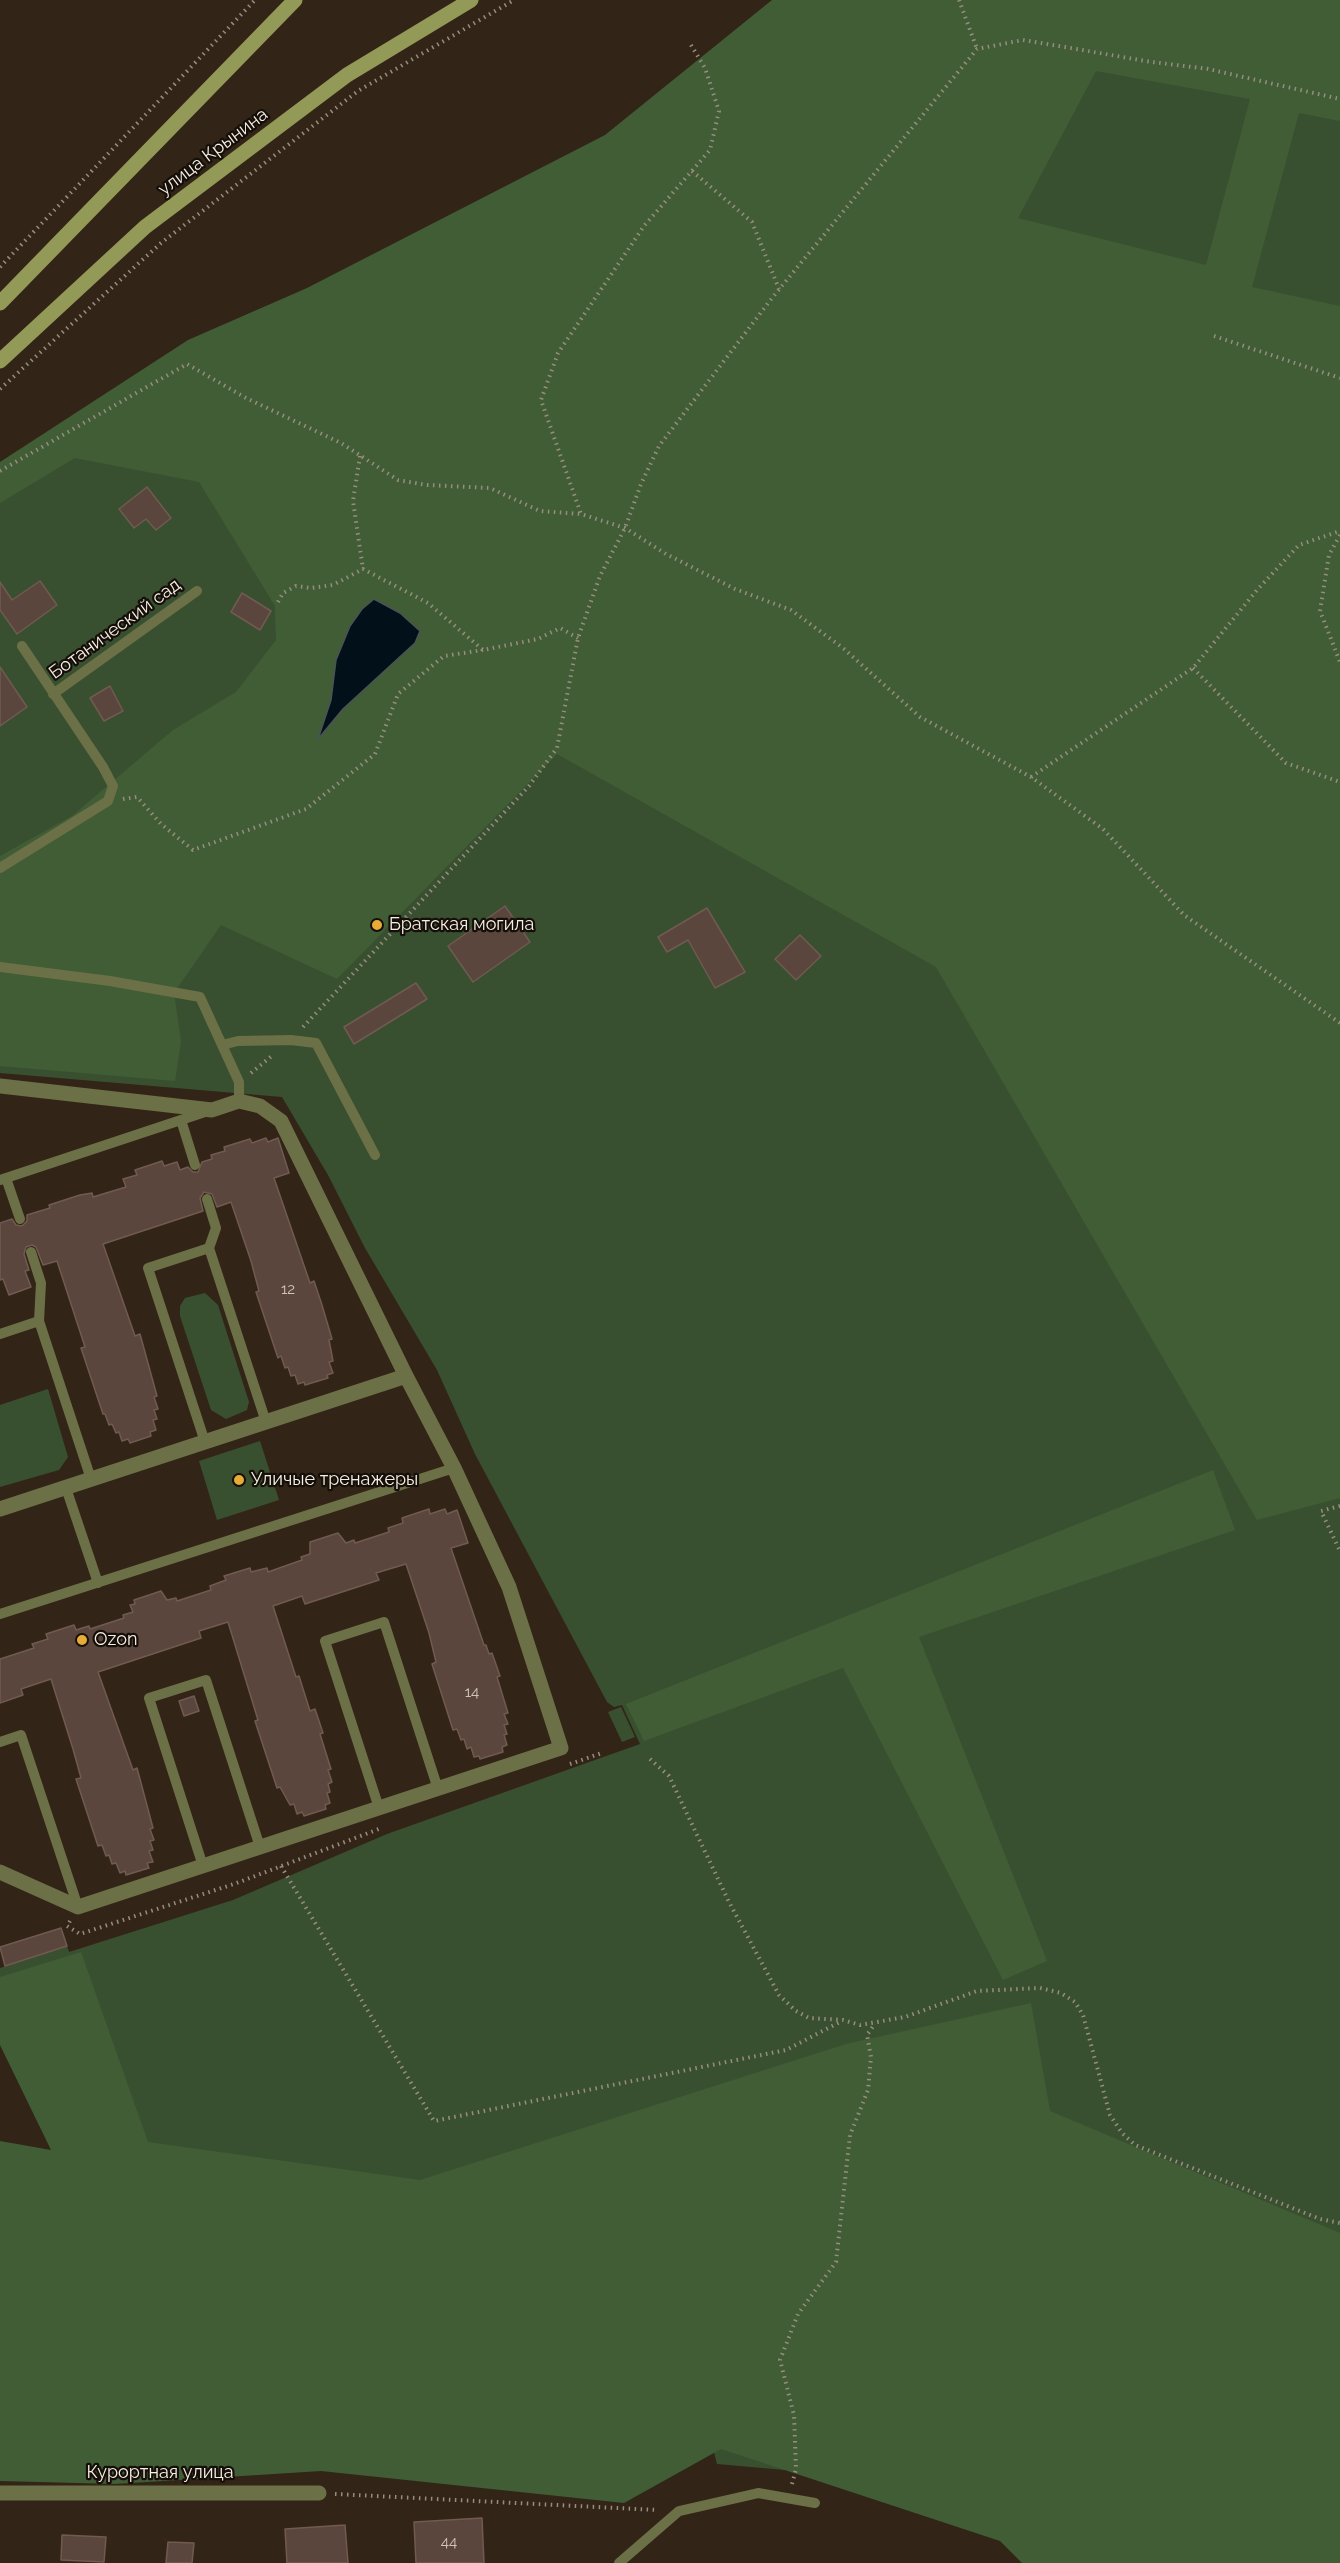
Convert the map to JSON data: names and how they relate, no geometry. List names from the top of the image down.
{
  "streets": {
    "main road": ["улица Крынина"],
    "street": ["Курортная улица"],
    "lane": ["Ботанический сад"]
  },
  "places": ["Братская могила", "Уличые тренажеры", "Ozon"],
  "house_numbers": ["12", "14", "44"]
}
